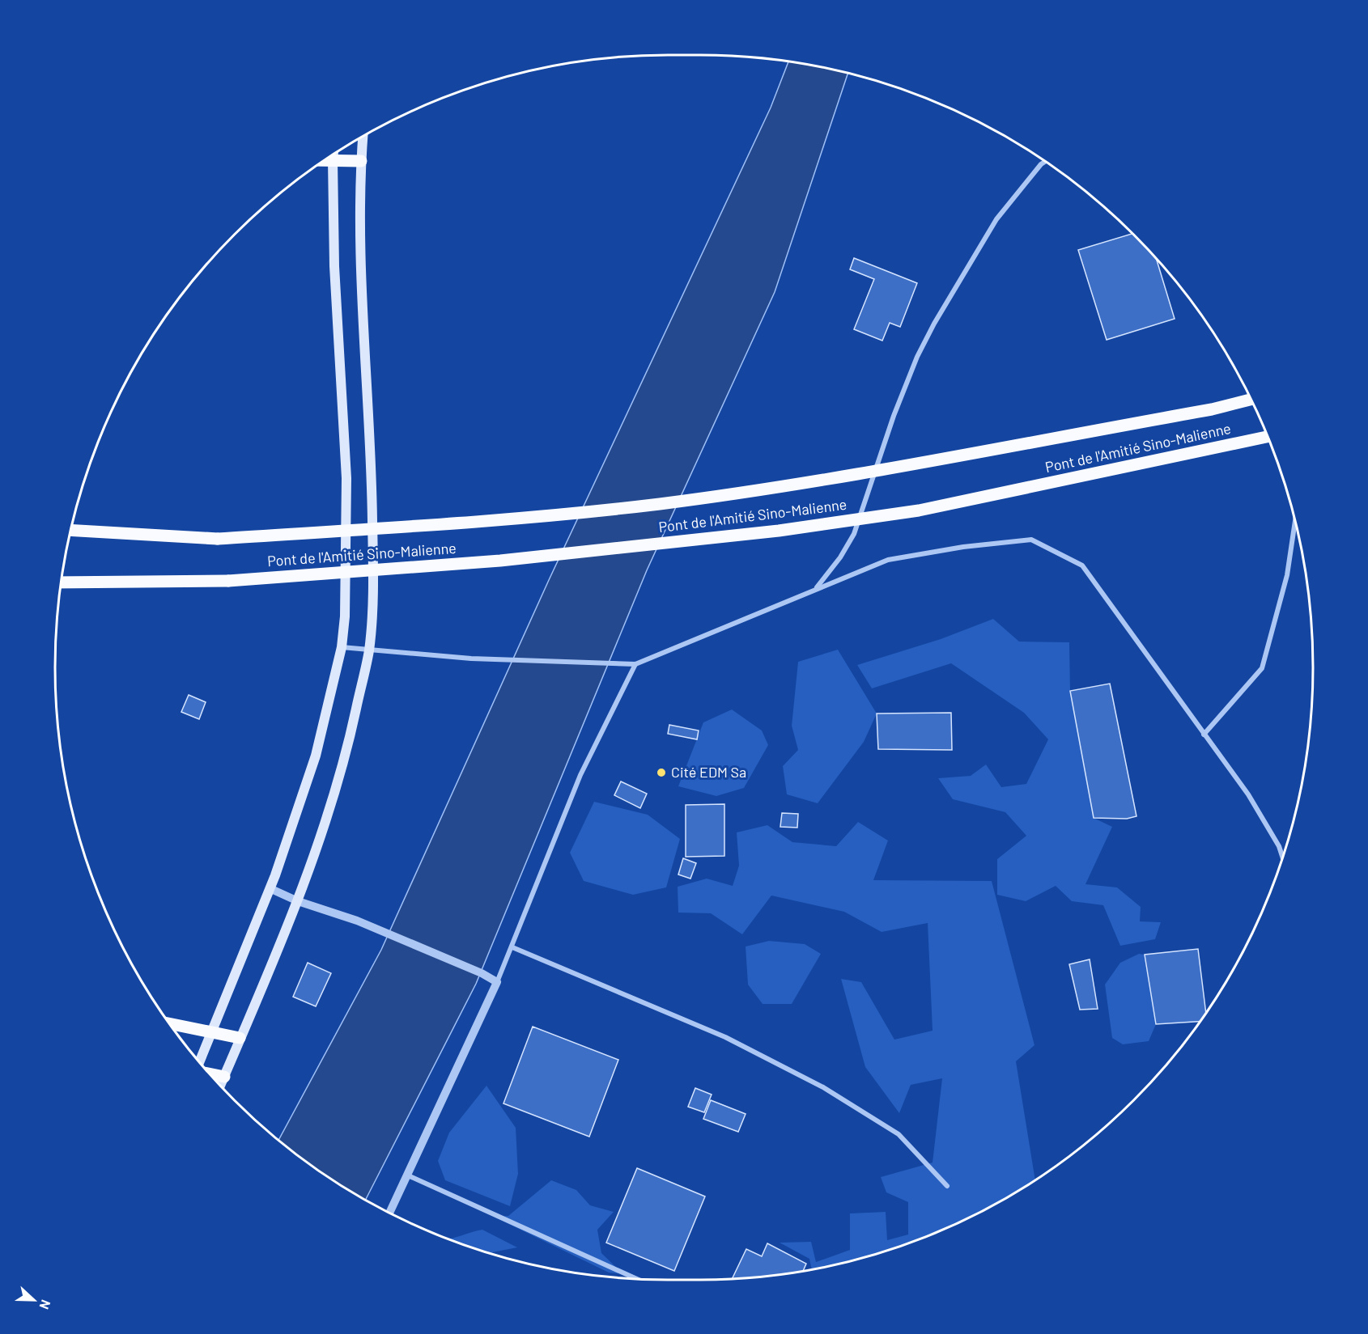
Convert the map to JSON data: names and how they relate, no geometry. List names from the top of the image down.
{
  "streets": {
    "main road": ["Pont de l'Amitié Sino-Malienne"]
  },
  "places": ["Cité EDM Sa"],
  "north": "right"
}
